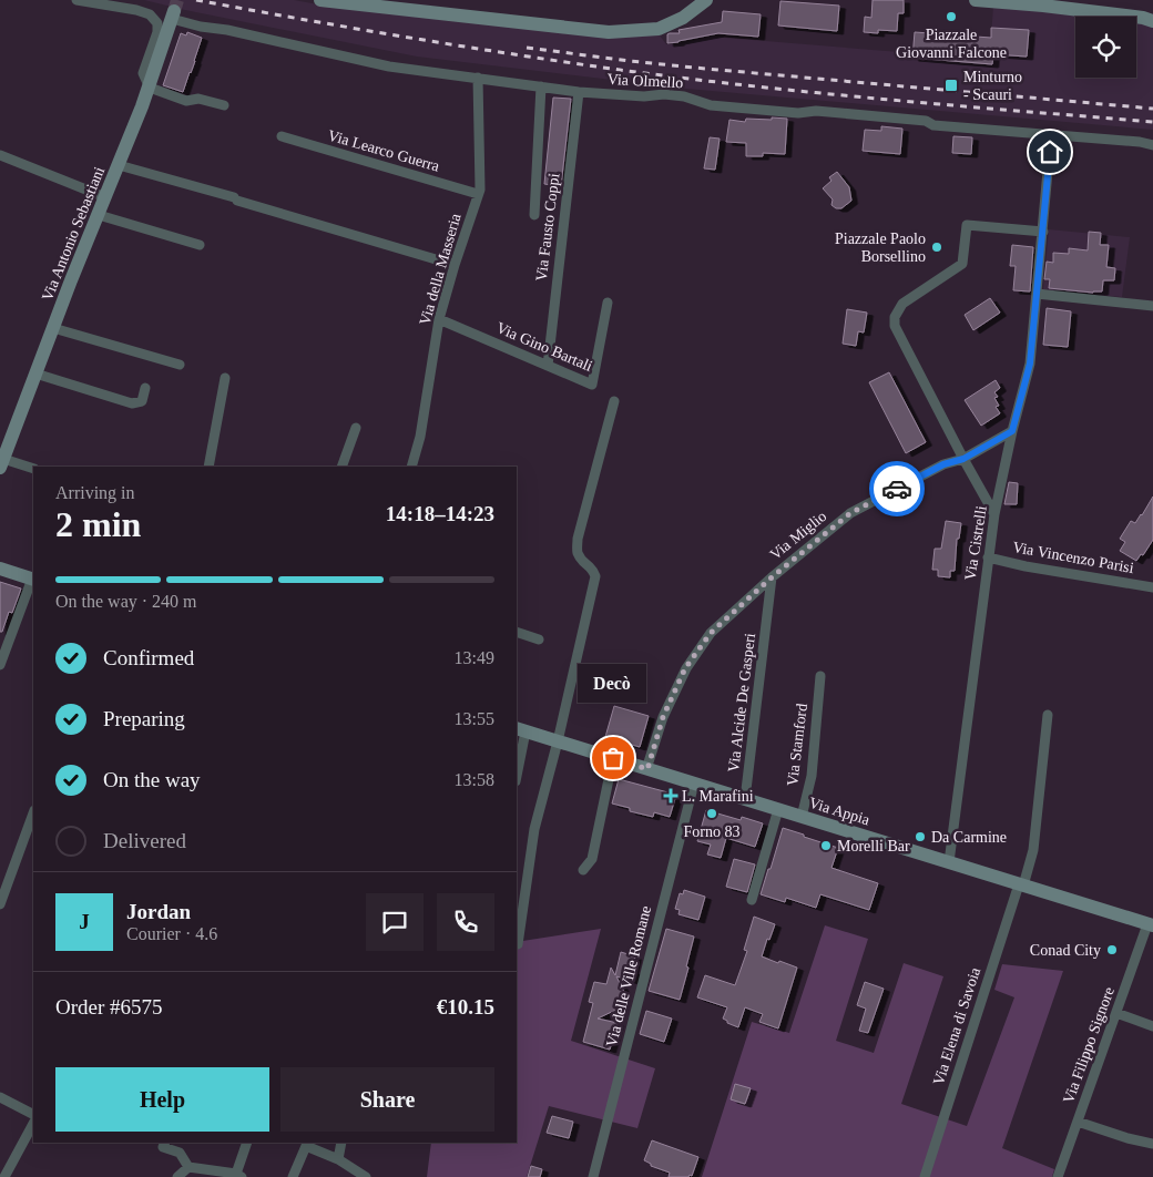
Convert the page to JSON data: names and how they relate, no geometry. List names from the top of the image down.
{
  "streets": {
    "street": [
      "Via Olmello",
      "Via Learco Guerra",
      "Via Fausto Coppi",
      "Via Antonio Sebastiani",
      "Via della Masseria",
      "Via Gino Bartali",
      "Via Miglio",
      "Via Cistrelli",
      "Via Vincenzo Parisi",
      "Via Alcide De Gasperi",
      "Via Stamford",
      "Via Appia",
      "Via delle Ville Romane",
      "Via Elena di Savoia",
      "Via Filippo Signore"
    ]
  },
  "crossings": [
    ["Via Olmello", "Via Fausto Coppi"],
    ["Via Olmello", "Via Antonio Sebastiani"],
    ["Via Olmello", "Via della Masseria"],
    ["Via Learco Guerra", "Via della Masseria"],
    ["Via Fausto Coppi", "Via Gino Bartali"],
    ["Via della Masseria", "Via Gino Bartali"],
    ["Via Miglio", "Via Cistrelli"],
    ["Via Miglio", "Via Alcide De Gasperi"],
    ["Via Miglio", "Via Appia"],
    ["Via Cistrelli", "Via Vincenzo Parisi"],
    ["Via Cistrelli", "Via Appia"],
    ["Via Alcide De Gasperi", "Via Appia"],
    ["Via Stamford", "Via Appia"],
    ["Via Appia", "Via delle Ville Romane"],
    ["Via Appia", "Via Elena di Savoia"],
    ["Via Appia", "Via Filippo Signore"]
  ],
  "places": {
    "other": [
      "Piazzale Giovanni Falcone",
      "Piazzale Paolo Borsellino",
      "Decò",
      "Forno 83",
      "Da Carmine",
      "Morelli Bar",
      "Conad City"
    ],
    "transit": ["Minturno - Scauri"],
    "health": ["L. Marafini"]
  },
  "page": {
    "heading": ["2 min", "Arriving in", "14:18–14:23"],
    "panel": [
      "Jordan",
      "Courier · 4.6",
      "Order #6575",
      "€10.15"
    ],
    "bar": "On the way · 240 m",
    "list": [
      ["Confirmed", "13:49"],
      ["Preparing", "13:55"],
      ["On the way", "13:58"],
      "Delivered"
    ],
    "bubble": "Decò",
    "round": "J",
    "buttons": ["Help", "Share"]
  }
}
